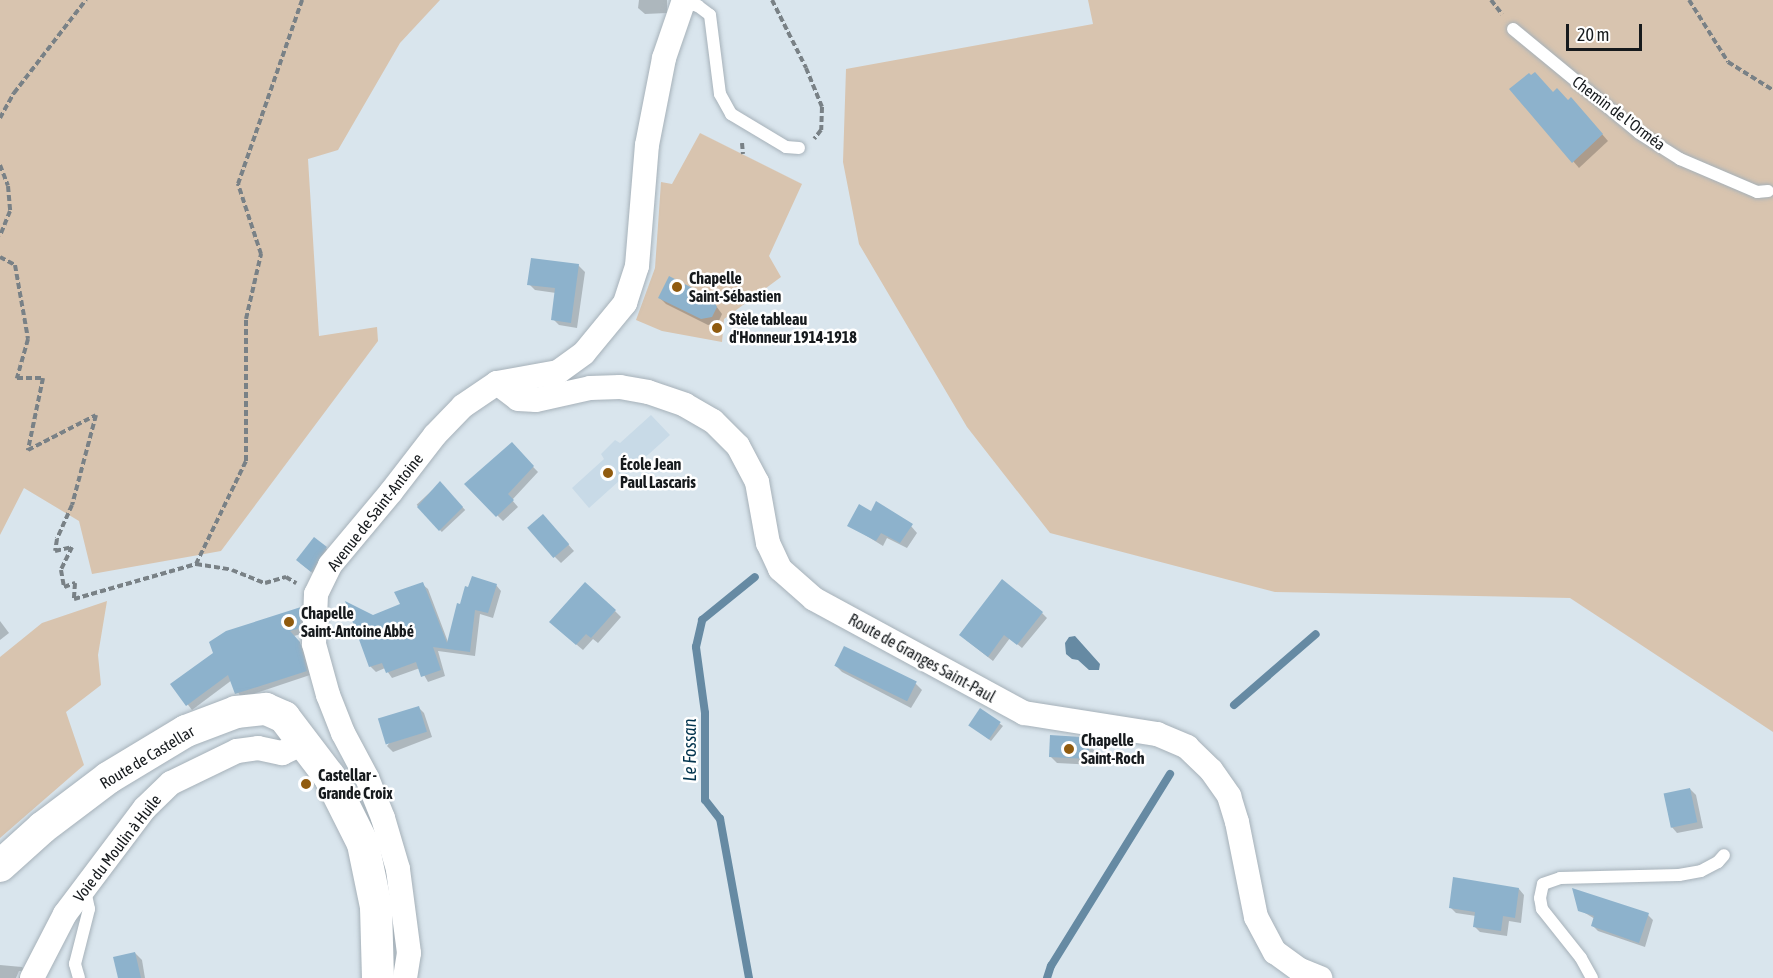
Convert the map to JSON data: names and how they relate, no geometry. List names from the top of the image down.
{
  "streets": {
    "street": [
      "Avenue de Saint-Antoine",
      "Route de Granges Saint-Paul",
      "Route de Castellar",
      "Voie du Moulin à Huile"
    ],
    "lane": ["Chemin de l'Orméa"]
  },
  "crossings": [
    ["Avenue de Saint-Antoine", "Route de Granges Saint-Paul"],
    ["Route de Castellar", "Voie du Moulin à Huile"]
  ],
  "water": ["Le Fossan"],
  "places": [
    "Chapelle Saint-Sébastien",
    "Stèle tableau d'Honneur 1914-1918",
    "École Jean Paul Lascaris",
    "Chapelle Saint-Antoine Abbé",
    "Chapelle Saint-Roch",
    "Castellar - Grande Croix"
  ],
  "scale_bar": "20 m"
}
